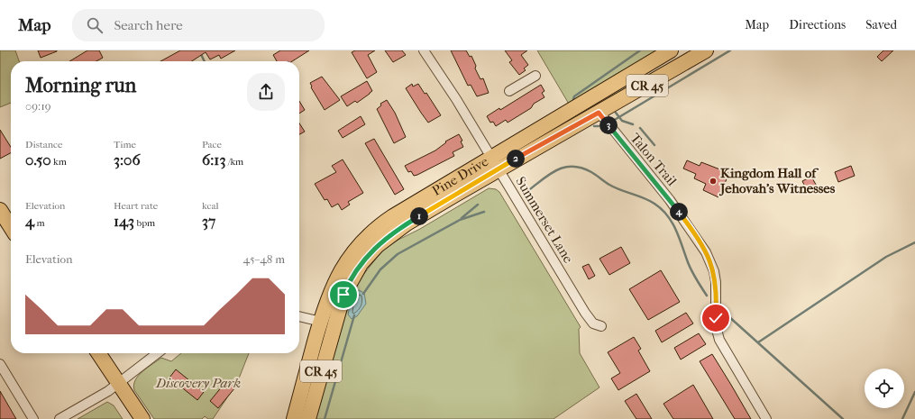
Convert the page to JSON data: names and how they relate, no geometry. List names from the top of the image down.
{
  "streets": {
    "main road": ["CR 45", "Pine Drive"],
    "street": ["Talon Trail", "Summerset Lane"]
  },
  "crossings": [
    ["Talon Trail", "Pine Drive"],
    ["Pine Drive", "Summerset Lane"]
  ],
  "parks": ["Discovery Park"],
  "places": ["Kingdom Hall of Jehovah's Witnesses"],
  "page": {
    "header": "Map",
    "search": "Search here",
    "nav": ["Map", "Directions", "Saved"],
    "heading": ["Morning run", "09:19"],
    "pins": [
      "3",
      "2",
      "4",
      "1"
    ],
    "stats": [
      ["Distance", "0.50 km"],
      ["Time", "3:06"],
      ["Pace", "6:13 /km"],
      ["Elevation", "4 m"],
      ["Heart rate", "143 bpm"],
      ["kcal", "37"]
    ],
    "chart": ["Elevation", "45–48 m"]
  }
}
